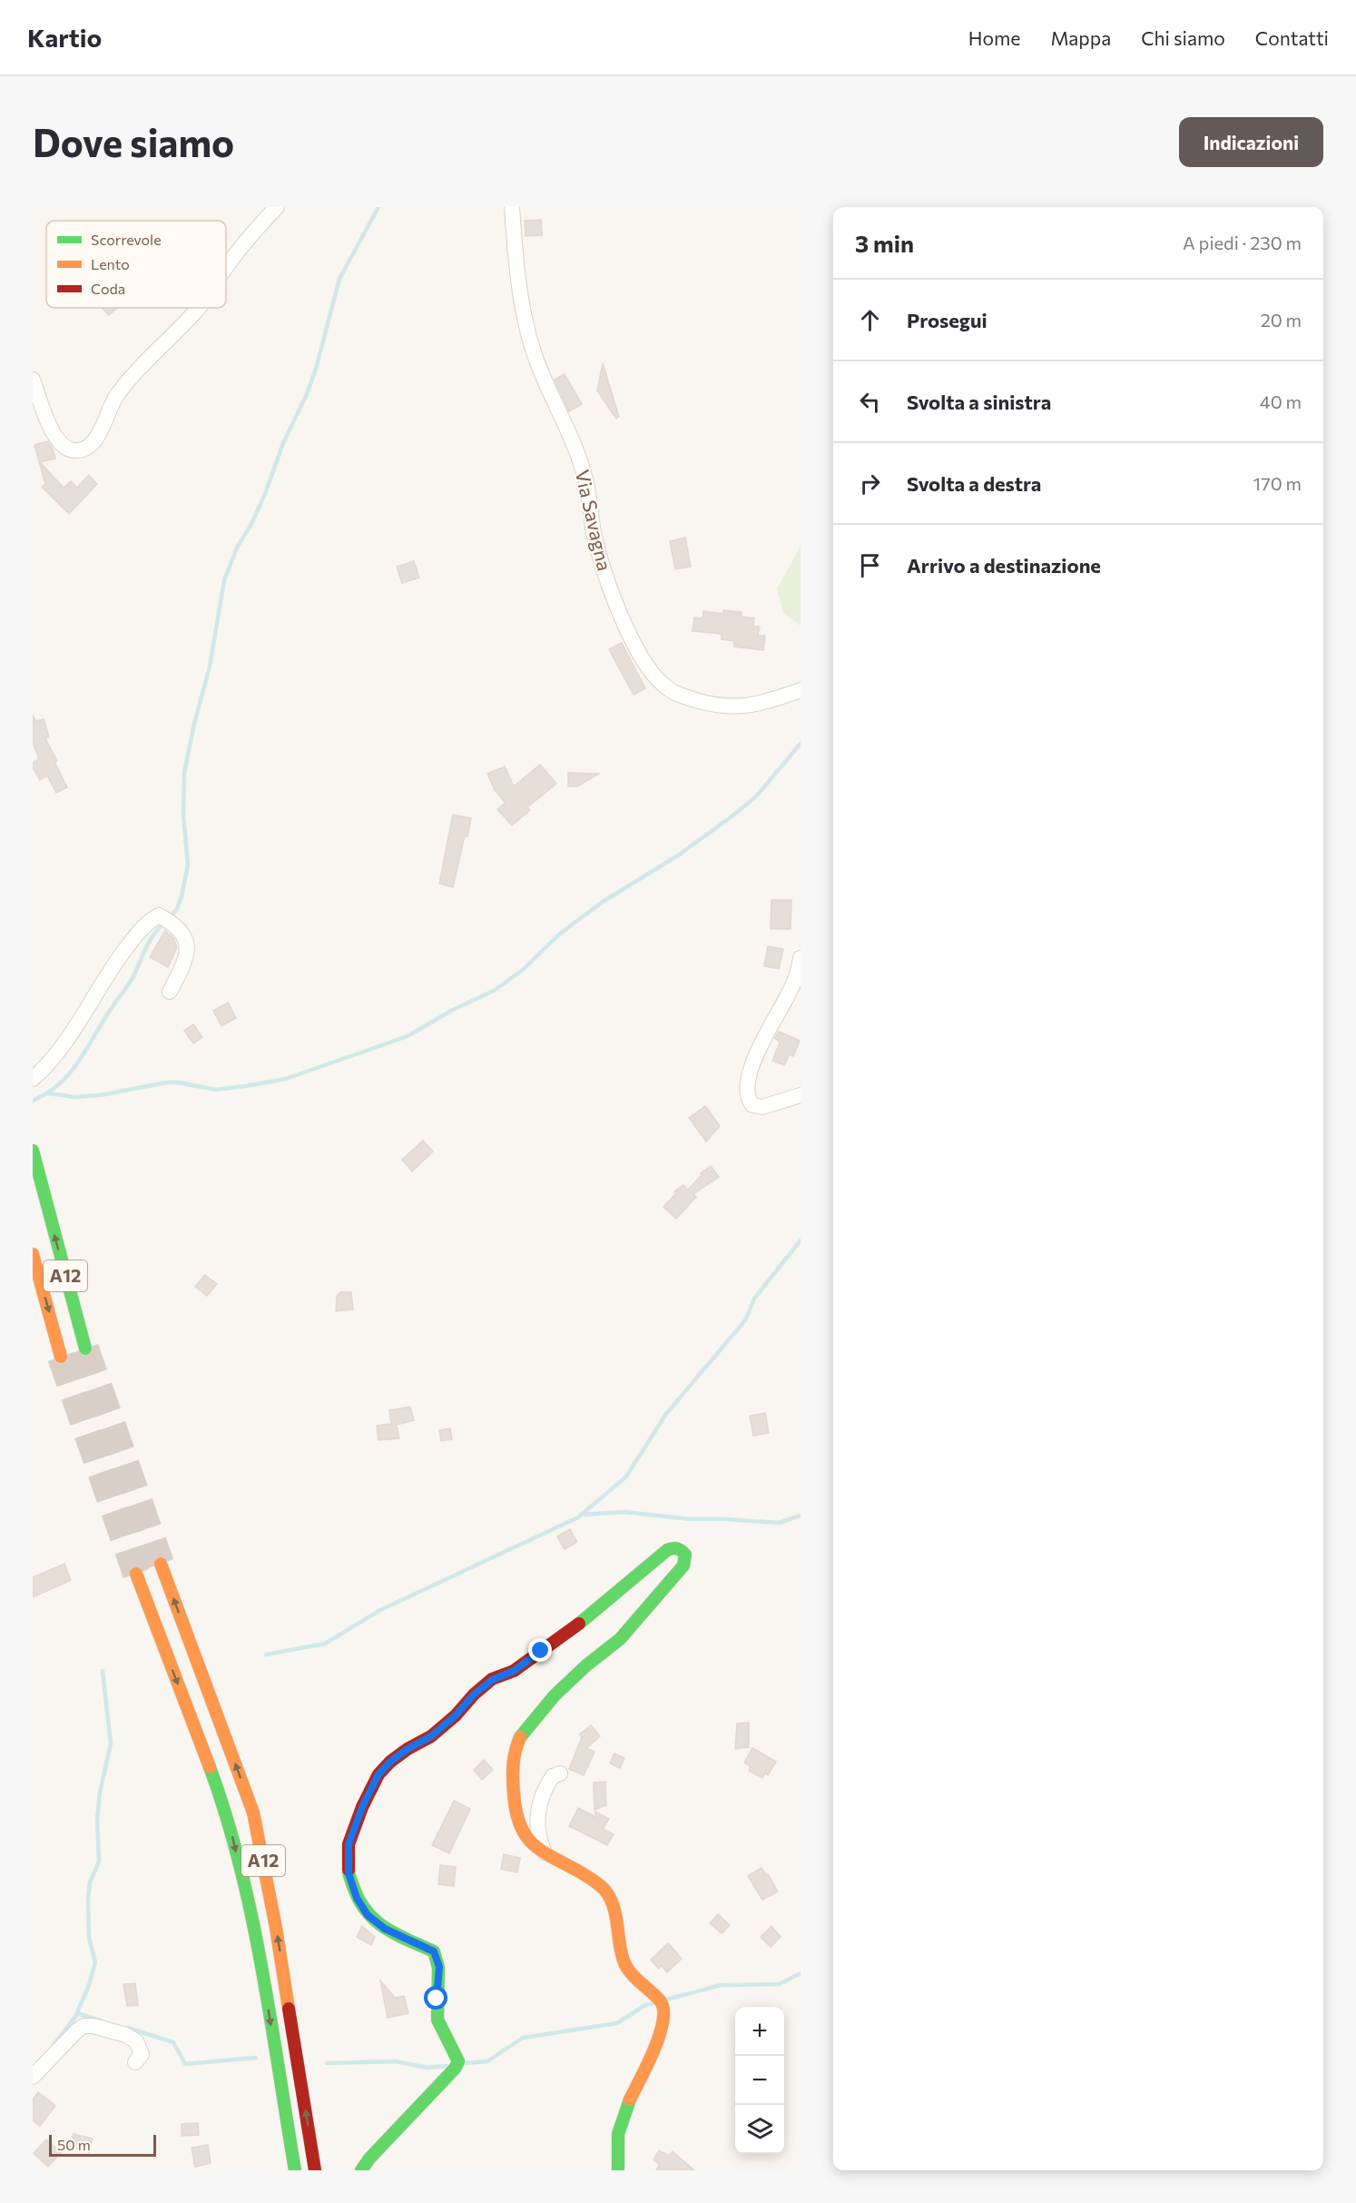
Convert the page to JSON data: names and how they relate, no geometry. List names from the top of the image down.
{
  "streets": {
    "main road": ["A12"],
    "street": ["Via Savagna"]
  },
  "legend": ["Scorrevole", "Lento", "Coda"],
  "scale_bar": "50 m",
  "page": {
    "header": "Kartio",
    "nav": [
      "Home",
      "Mappa",
      "Chi siamo",
      "Contatti"
    ],
    "buttons": "Indicazioni",
    "title": "Dove siamo",
    "heading": ["3 min", "A piedi · 230 m"],
    "list": [
      ["Prosegui", "20 m"],
      ["Svolta a sinistra", "40 m"],
      ["Svolta a destra", "170 m"],
      "Arrivo a destinazione"
    ],
    "map_buttons": ["+", "−"],
    "scale": "50 m"
  }
}
